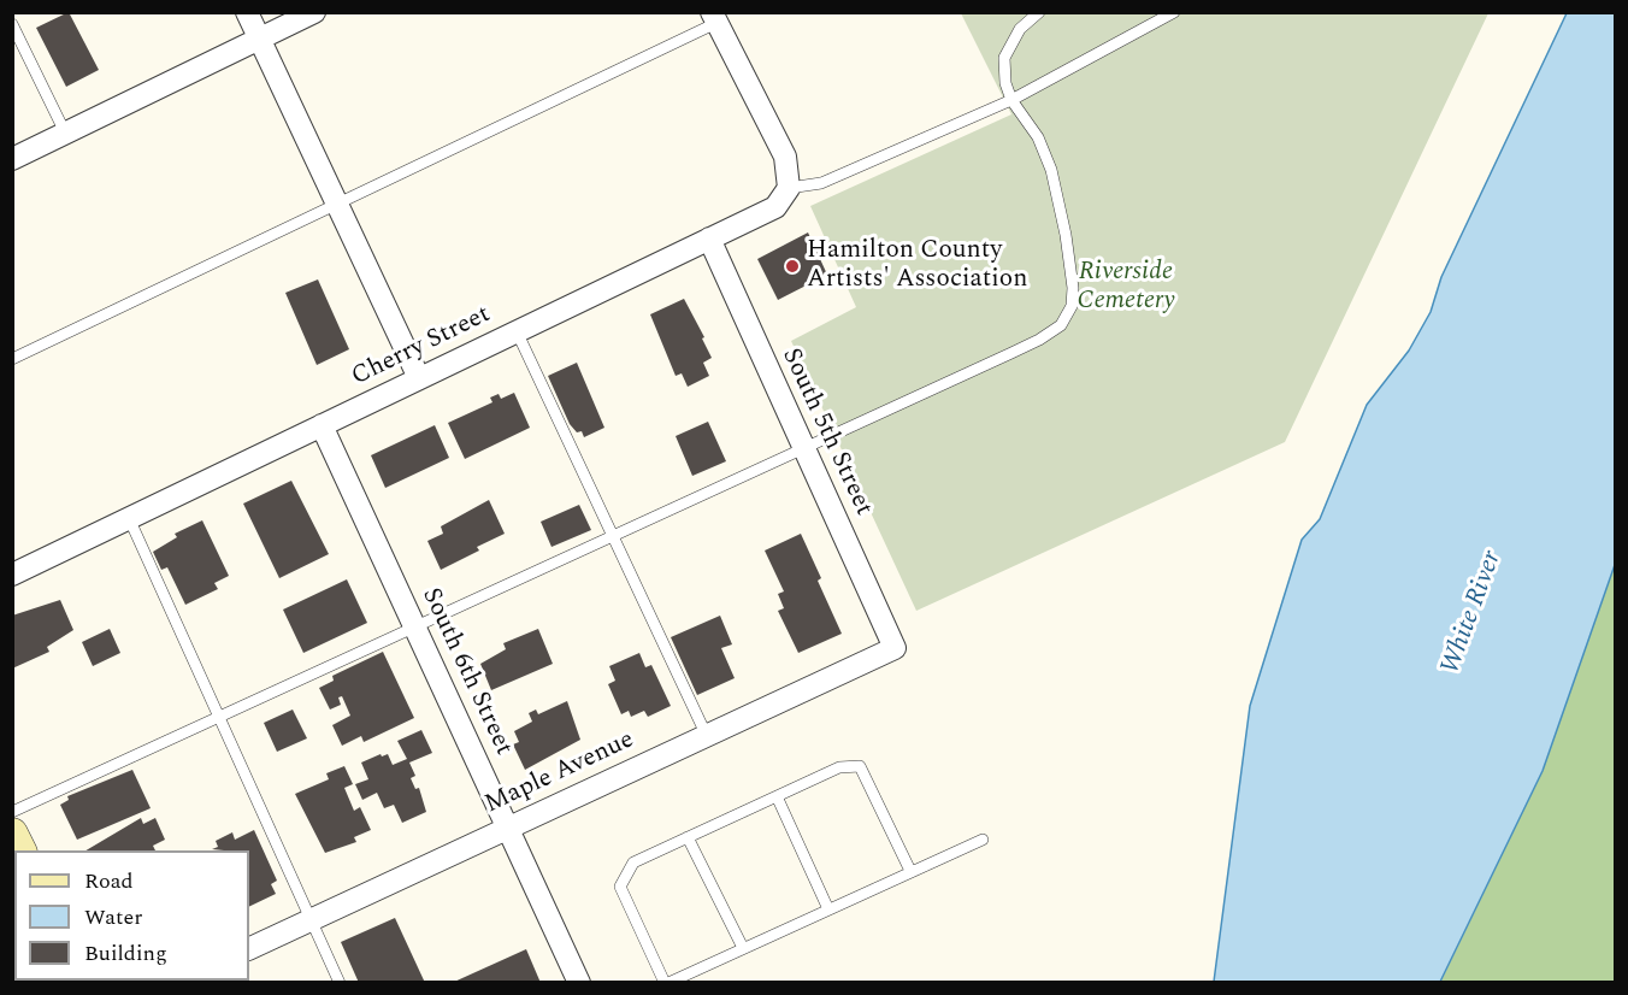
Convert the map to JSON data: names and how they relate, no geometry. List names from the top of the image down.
{
  "streets": {
    "street": [
      "Cherry Street",
      "South 5th Street",
      "South 6th Street",
      "Maple Avenue"
    ]
  },
  "crossings": [
    ["Cherry Street", "South 5th Street"],
    ["Cherry Street", "South 6th Street"],
    ["South 5th Street", "Maple Avenue"],
    ["South 6th Street", "Maple Avenue"]
  ],
  "water": ["White River"],
  "parks": ["Riverside Cemetery"],
  "places": ["Hamilton County Artists' Association"],
  "legend": ["Road", "Water", "Building"]
}
